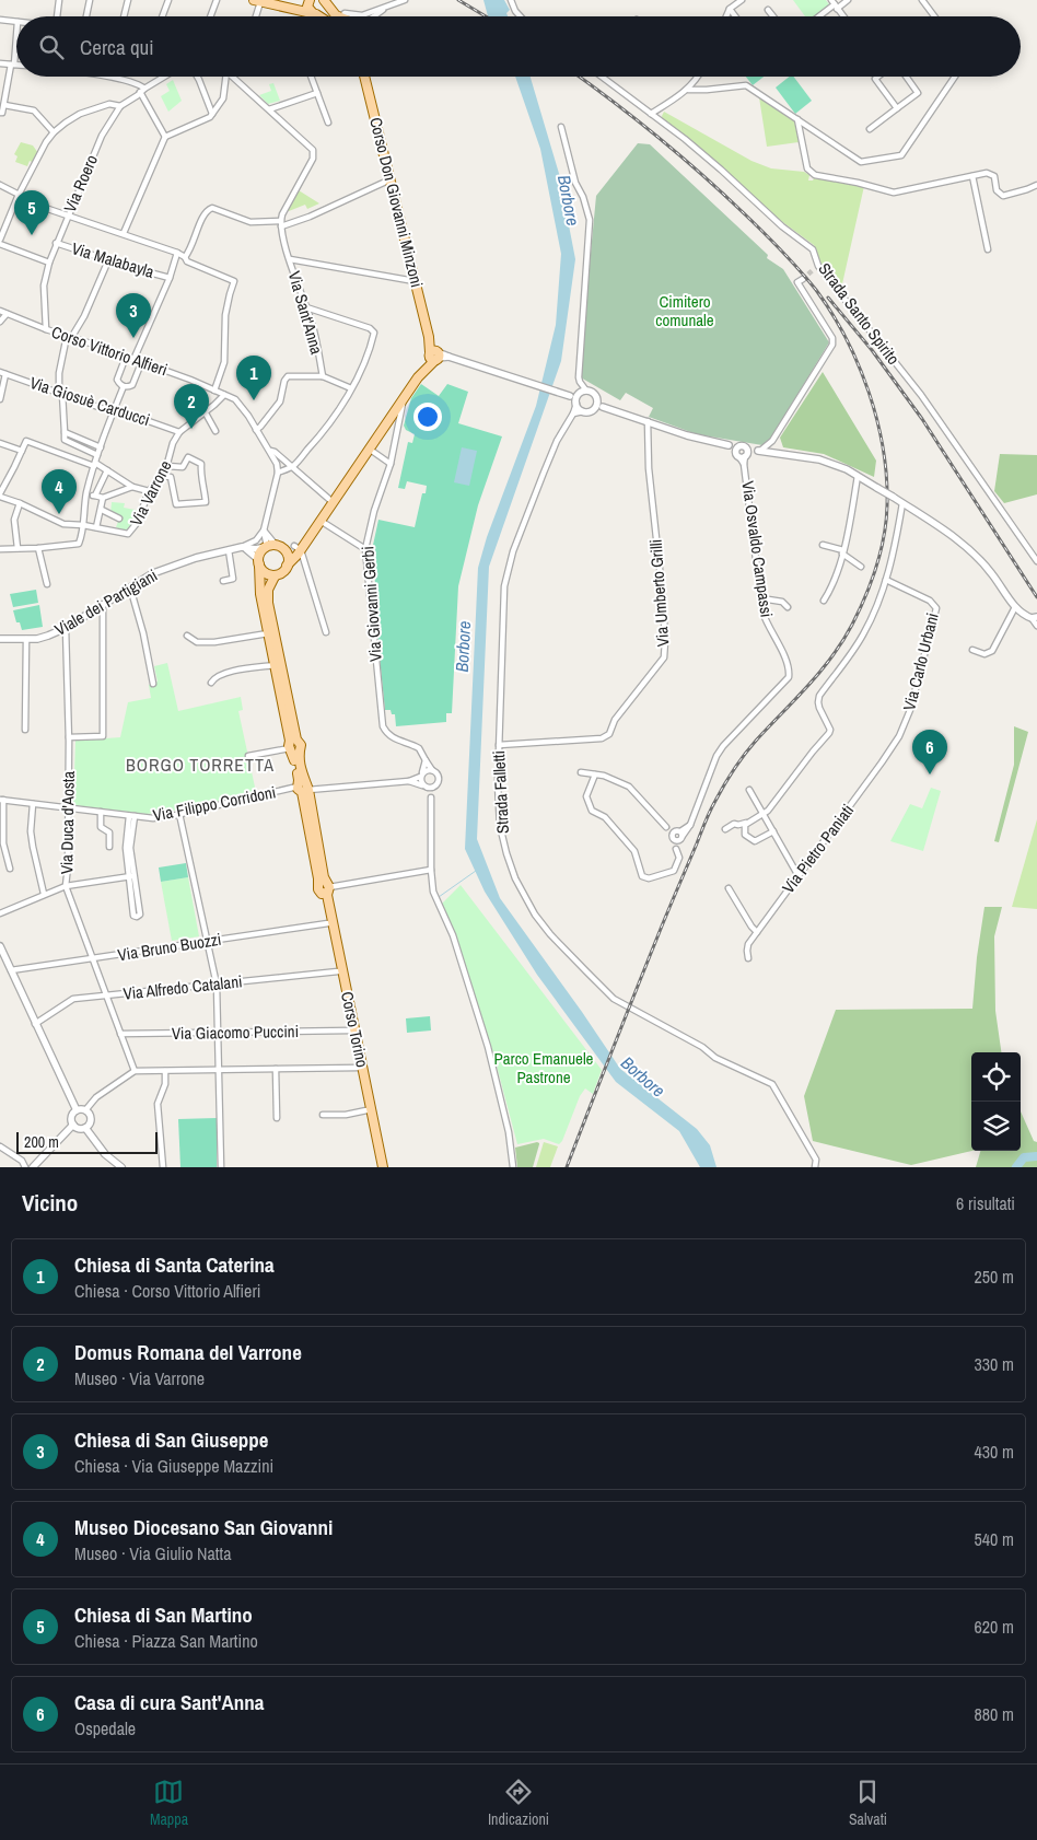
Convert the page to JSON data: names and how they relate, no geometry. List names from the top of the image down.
{
  "streets": {
    "main road": ["Corso Don Giovanni Minzoni", "Corso Torino"],
    "street": [
      "Via Roero",
      "Via Malabayla",
      "Via Sant'Anna",
      "Strada Santo Spirito",
      "Corso Vittorio Alfieri",
      "Via Giosuè Carducci",
      "Via Varrone",
      "Via Osvaldo Campassi",
      "Via Umberto Grilli",
      "Viale dei Partigiani",
      "Via Giovanni Gerbi",
      "Via Carlo Urbani",
      "Strada Falletti",
      "Via Filippo Corridoni",
      "Via Duca d'Aosta",
      "Via Pietro Paniati",
      "Via Bruno Buozzi",
      "Via Alfredo Catalani",
      "Via Giacomo Puccini"
    ]
  },
  "crossings": [
    ["Via Roero", "Via Malabayla"],
    ["Via Roero", "Corso Vittorio Alfieri"],
    ["Corso Don Giovanni Minzoni", "Viale dei Partigiani"],
    ["Corso Don Giovanni Minzoni", "Via Giovanni Gerbi"],
    ["Corso Don Giovanni Minzoni", "Corso Torino"],
    ["Via Sant'Anna", "Corso Vittorio Alfieri"],
    ["Corso Vittorio Alfieri", "Via Varrone"],
    ["Via Giosuè Carducci", "Via Varrone"],
    ["Via Umberto Grilli", "Strada Falletti"],
    ["Viale dei Partigiani", "Via Duca d'Aosta"],
    ["Viale dei Partigiani", "Corso Torino"],
    ["Via Carlo Urbani", "Via Pietro Paniati"],
    ["Via Filippo Corridoni", "Via Duca d'Aosta"],
    ["Via Filippo Corridoni", "Corso Torino"],
    ["Via Duca d'Aosta", "Via Bruno Buozzi"],
    ["Via Duca d'Aosta", "Via Alfredo Catalani"],
    ["Via Duca d'Aosta", "Via Giacomo Puccini"],
    ["Via Bruno Buozzi", "Corso Torino"],
    ["Via Alfredo Catalani", "Corso Torino"],
    ["Corso Torino", "Via Giacomo Puccini"]
  ],
  "districts": ["BORGO TORRETTA"],
  "water": ["Borbore"],
  "parks": ["Cimitero comunale", "Parco Emanuele Pastrone"],
  "scale_bar": "200 m",
  "page": {
    "search": "Cerca qui",
    "pins": [
      "5",
      "3",
      "1",
      "2",
      "4",
      "6"
    ],
    "scale": "200 m",
    "heading": ["Vicino", "6 risultati"],
    "list": [
      {
        "mark": "1",
        "name": "Chiesa di Santa Caterina",
        "note": "Chiesa · Corso Vittorio Alfieri",
        "value": "250 m"
      },
      {
        "mark": "2",
        "name": "Domus Romana del Varrone",
        "note": "Museo · Via Varrone",
        "value": "330 m"
      },
      {
        "mark": "3",
        "name": "Chiesa di San Giuseppe",
        "note": "Chiesa · Via Giuseppe Mazzini",
        "value": "430 m"
      },
      {
        "mark": "4",
        "name": "Museo Diocesano San Giovanni",
        "note": "Museo · Via Giulio Natta",
        "value": "540 m"
      },
      {
        "mark": "5",
        "name": "Chiesa di San Martino",
        "note": "Chiesa · Piazza San Martino",
        "value": "620 m"
      },
      {
        "mark": "6",
        "name": "Casa di cura Sant'Anna",
        "note": "Ospedale",
        "value": "880 m"
      }
    ],
    "nav": ["Mappa", "Indicazioni", "Salvati"]
  }
}
